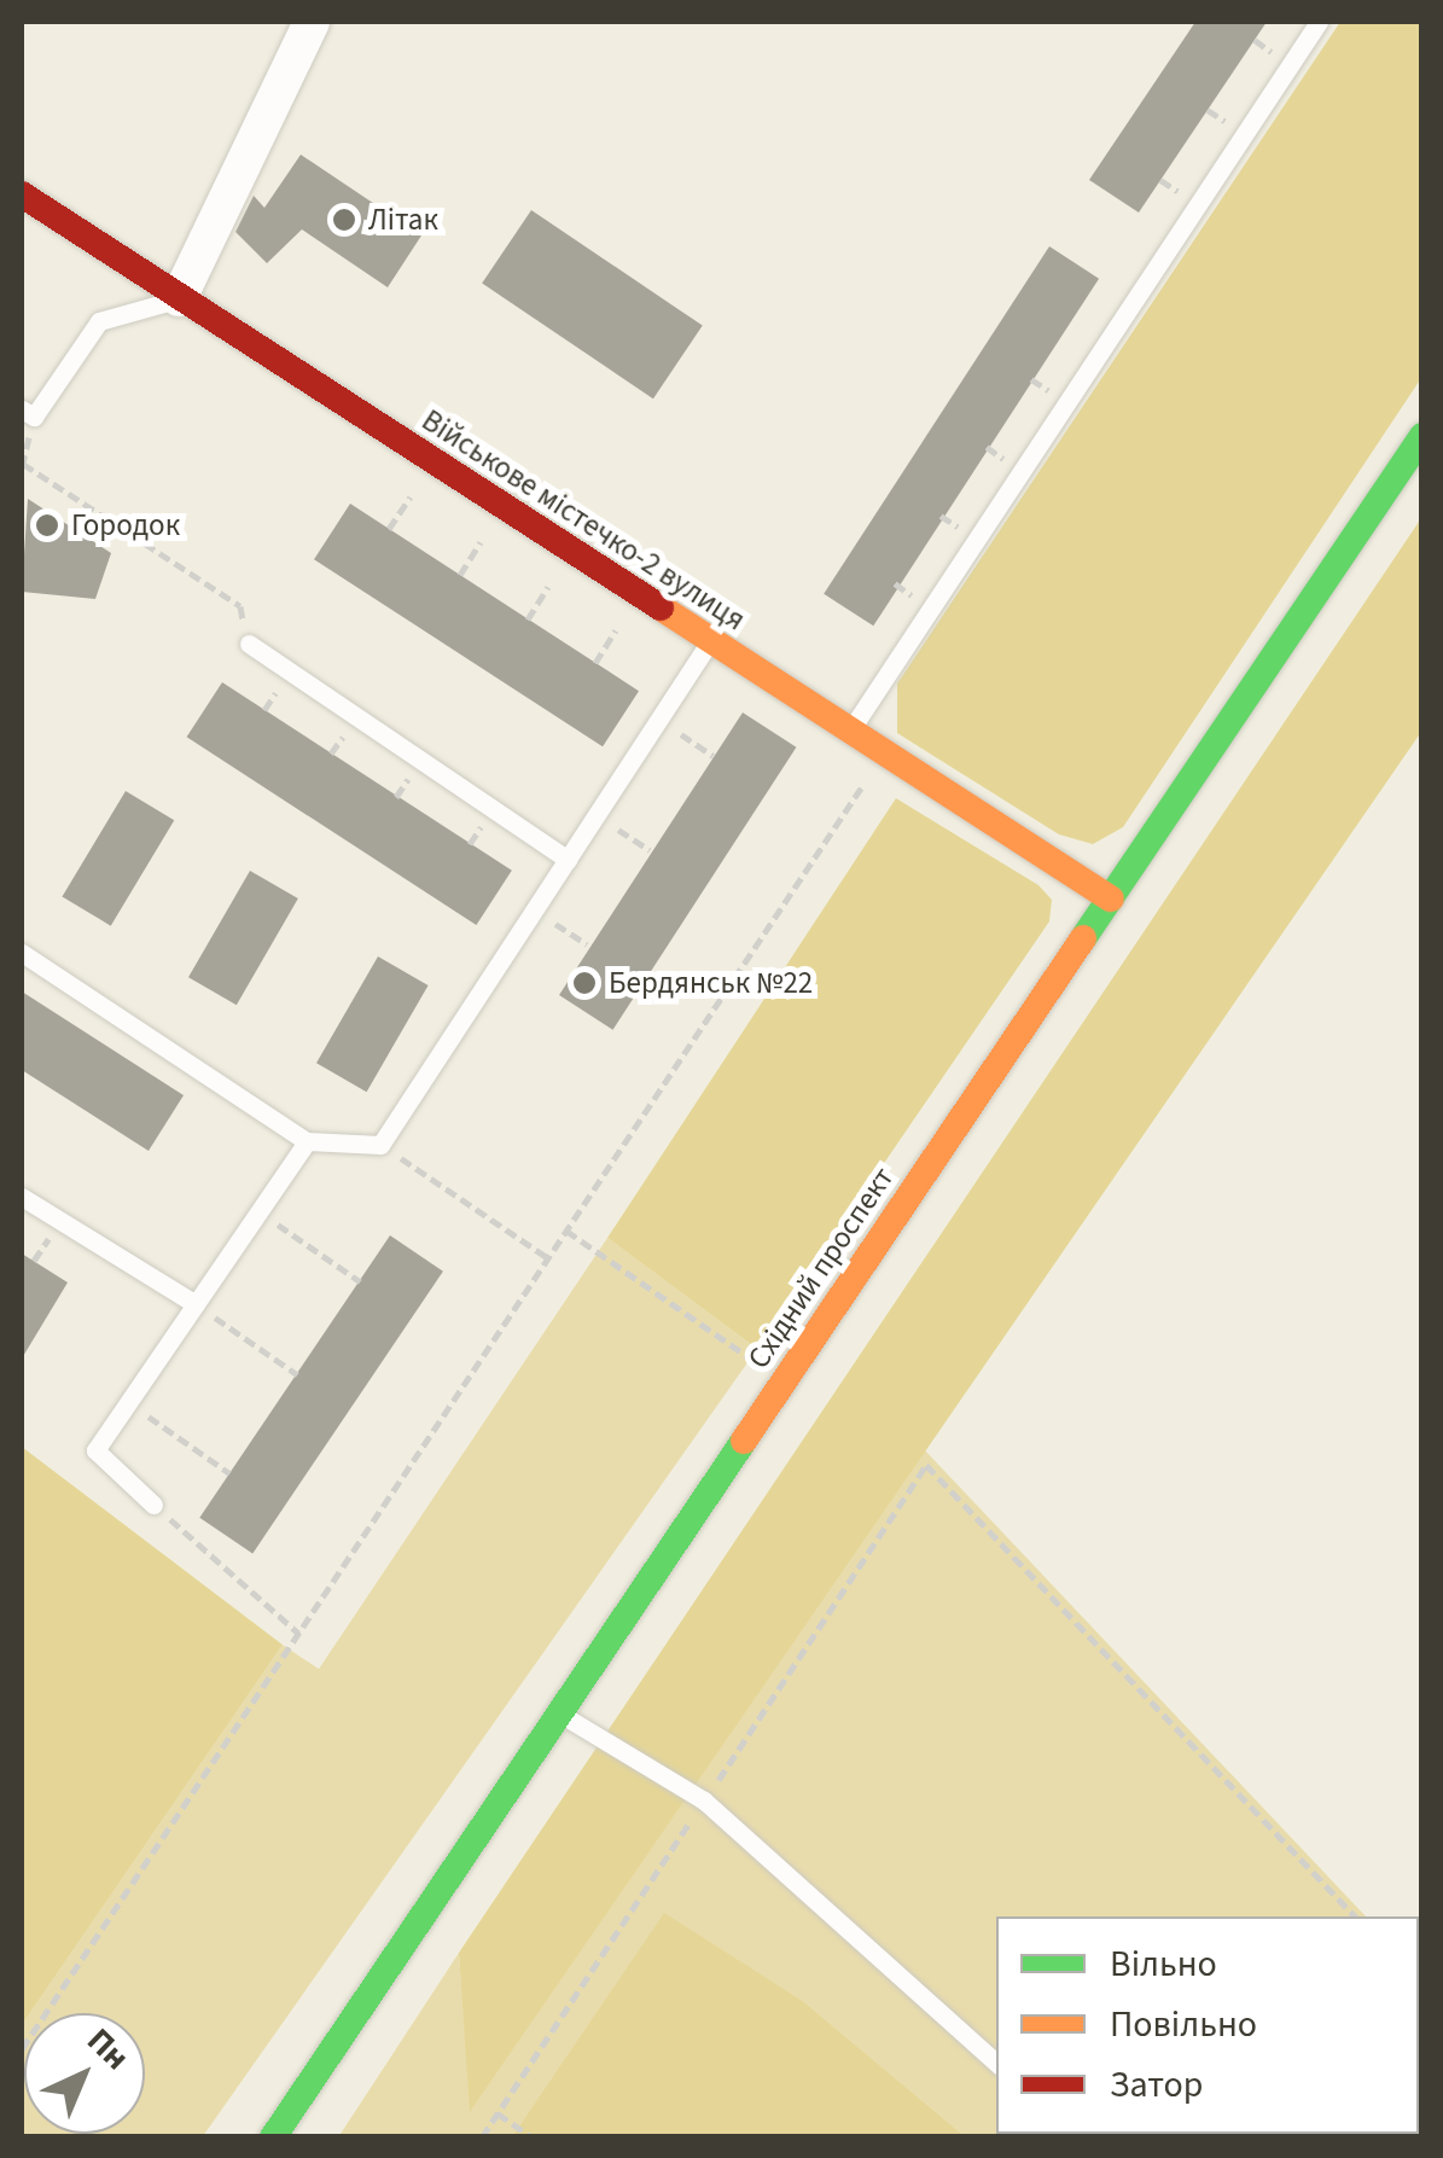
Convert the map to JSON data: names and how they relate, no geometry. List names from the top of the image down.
{
  "streets": {
    "main road": ["Військове містечко-2 вулиця", "Східний проспект"]
  },
  "crossings": [
    ["Військове містечко-2 вулиця", "Східний проспект"]
  ],
  "places": ["Літак", "Городок", "Бердянськ №22"],
  "legend": ["Вільно", "Повільно", "Затор"],
  "north": "top right"
}
